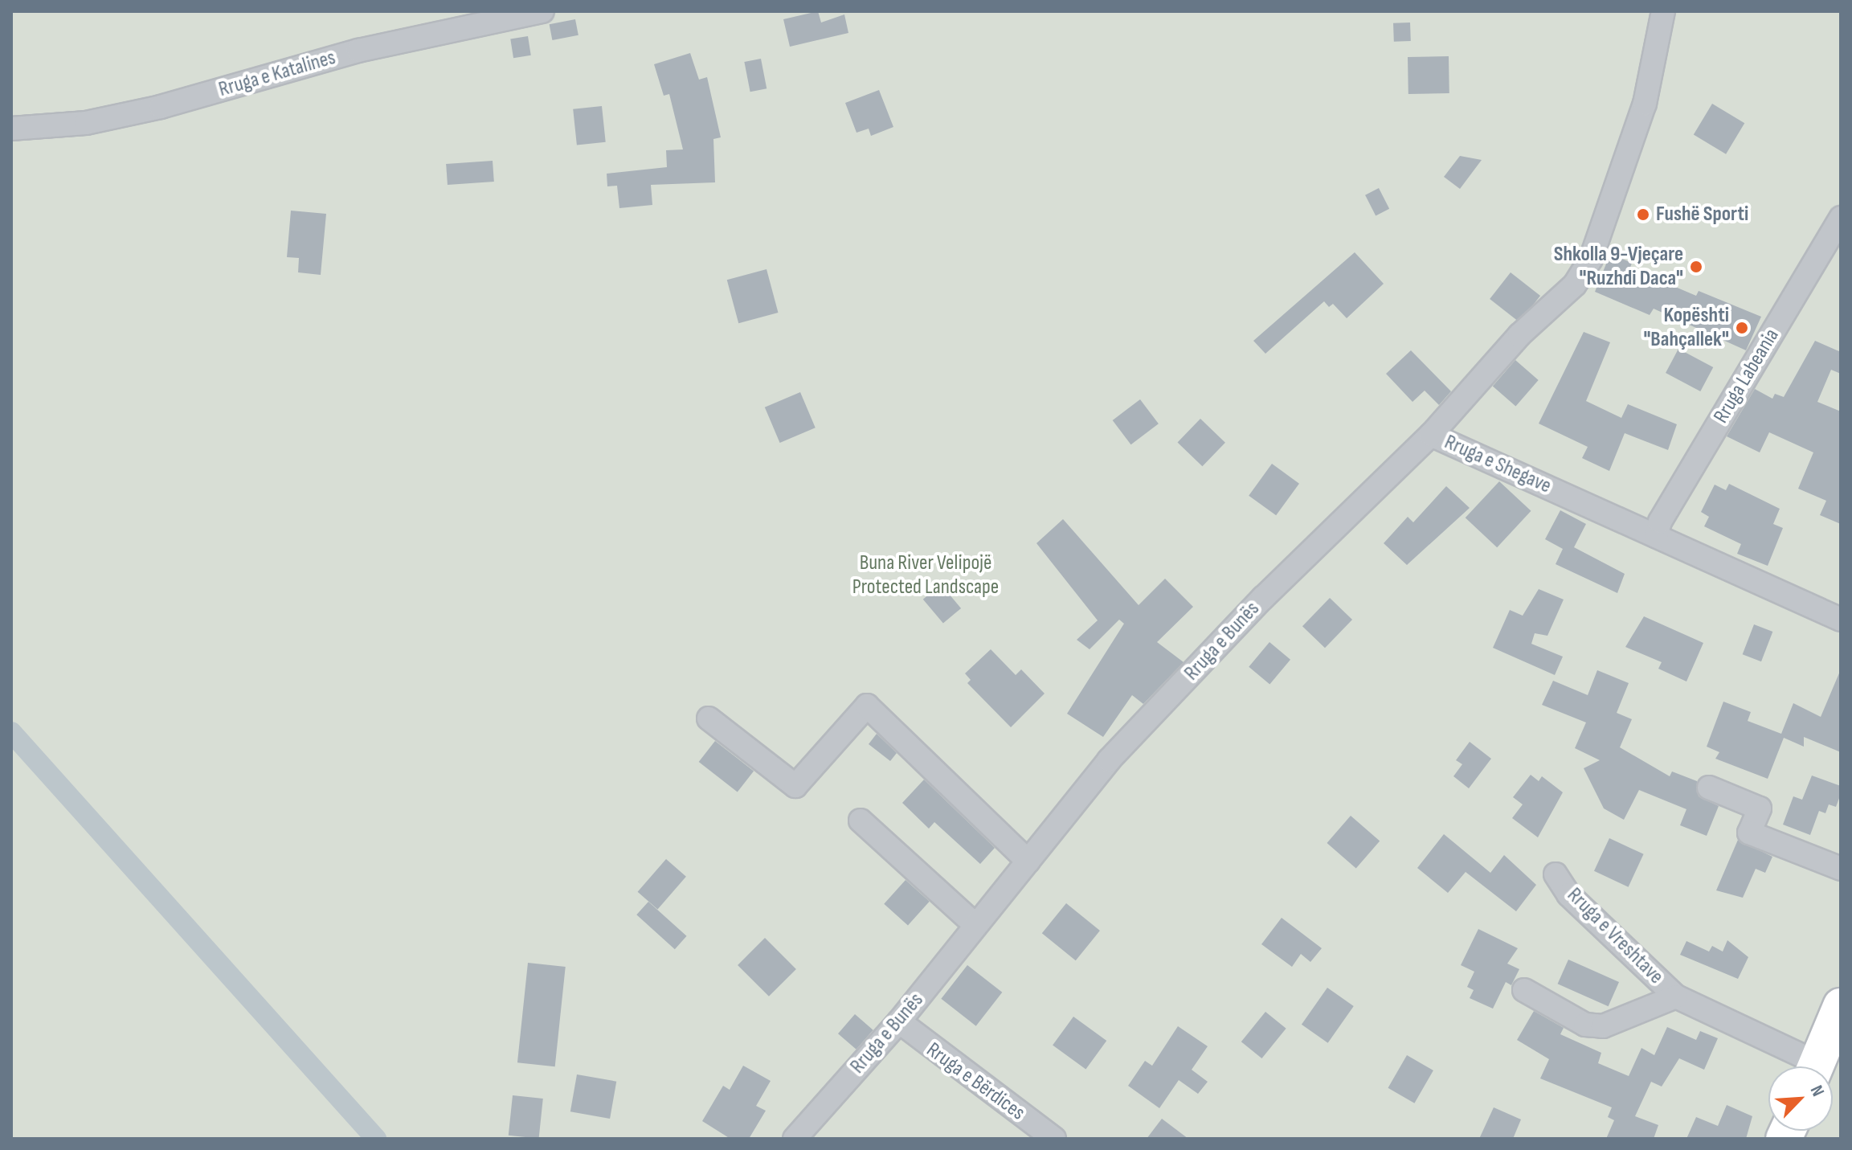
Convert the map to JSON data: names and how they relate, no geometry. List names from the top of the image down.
{
  "streets": {
    "street": [
      "Rruga e Katalines",
      "Rruga Labeania",
      "Rruga e Shegave",
      "Rruga e Bunës",
      "Rruga e Vreshtave",
      "Rruga e Bërdices"
    ]
  },
  "crossings": [
    ["Rruga Labeania", "Rruga e Shegave"],
    ["Rruga e Shegave", "Rruga e Bunës"],
    ["Rruga e Bunës", "Rruga e Bërdices"]
  ],
  "parks": ["Buna River Velipojë Protected Landscape"],
  "places": ["Fushë Sporti", "Shkolla 9-Vjeçare \"Ruzhdi Daca\"", "Kopështi \"Bahçallek\""],
  "north": "top right"
}
